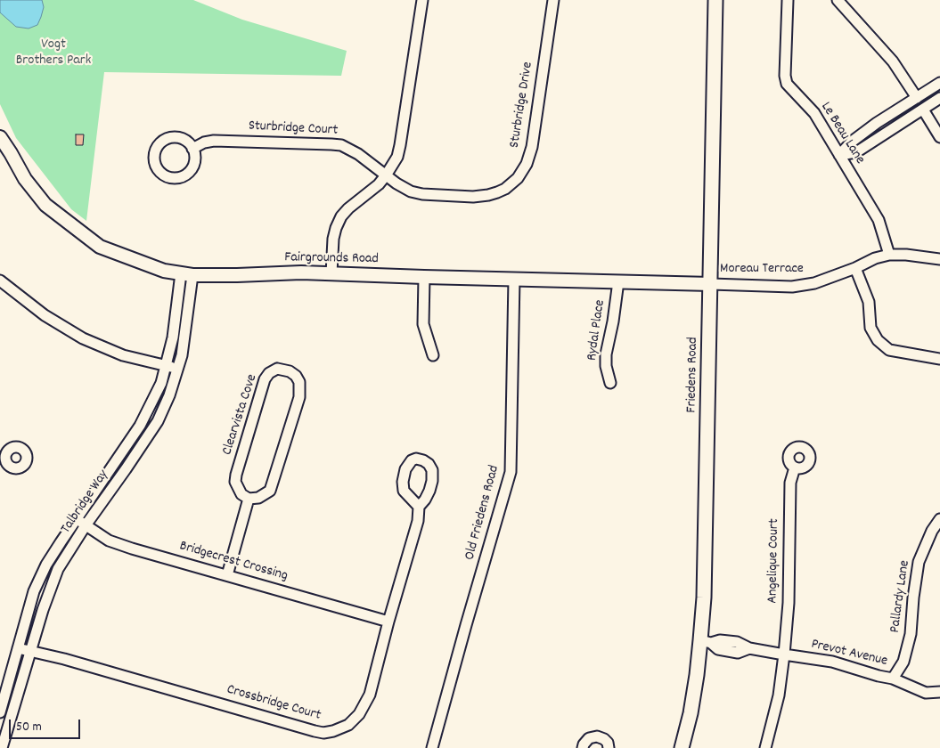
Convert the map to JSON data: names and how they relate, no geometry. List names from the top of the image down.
{
  "streets": {
    "main road": ["Friedens Road"],
    "street": [
      "Sturbridge Drive",
      "Sturbridge Court",
      "Le Beau Lane",
      "Fairgrounds Road",
      "Moreau Terrace",
      "Rydal Place",
      "Clearvista Cove",
      "Talbridge Way",
      "Old Friedens Road",
      "Angelique Court",
      "Bridgecrest Crossing",
      "Pallardy Lane",
      "Prevot Avenue",
      "Crossbridge Court"
    ]
  },
  "crossings": [
    ["Sturbridge Drive", "Sturbridge Court"],
    ["Le Beau Lane", "Moreau Terrace"],
    ["Fairgrounds Road", "Moreau Terrace"],
    ["Fairgrounds Road", "Rydal Place"],
    ["Fairgrounds Road", "Friedens Road"],
    ["Fairgrounds Road", "Talbridge Way"],
    ["Fairgrounds Road", "Old Friedens Road"],
    ["Moreau Terrace", "Friedens Road"],
    ["Friedens Road", "Prevot Avenue"],
    ["Talbridge Way", "Bridgecrest Crossing"],
    ["Talbridge Way", "Crossbridge Court"],
    ["Angelique Court", "Prevot Avenue"],
    ["Bridgecrest Crossing", "Crossbridge Court"],
    ["Pallardy Lane", "Prevot Avenue"]
  ],
  "parks": ["Vogt Brothers Park"],
  "scale_bar": "50 m"
}
